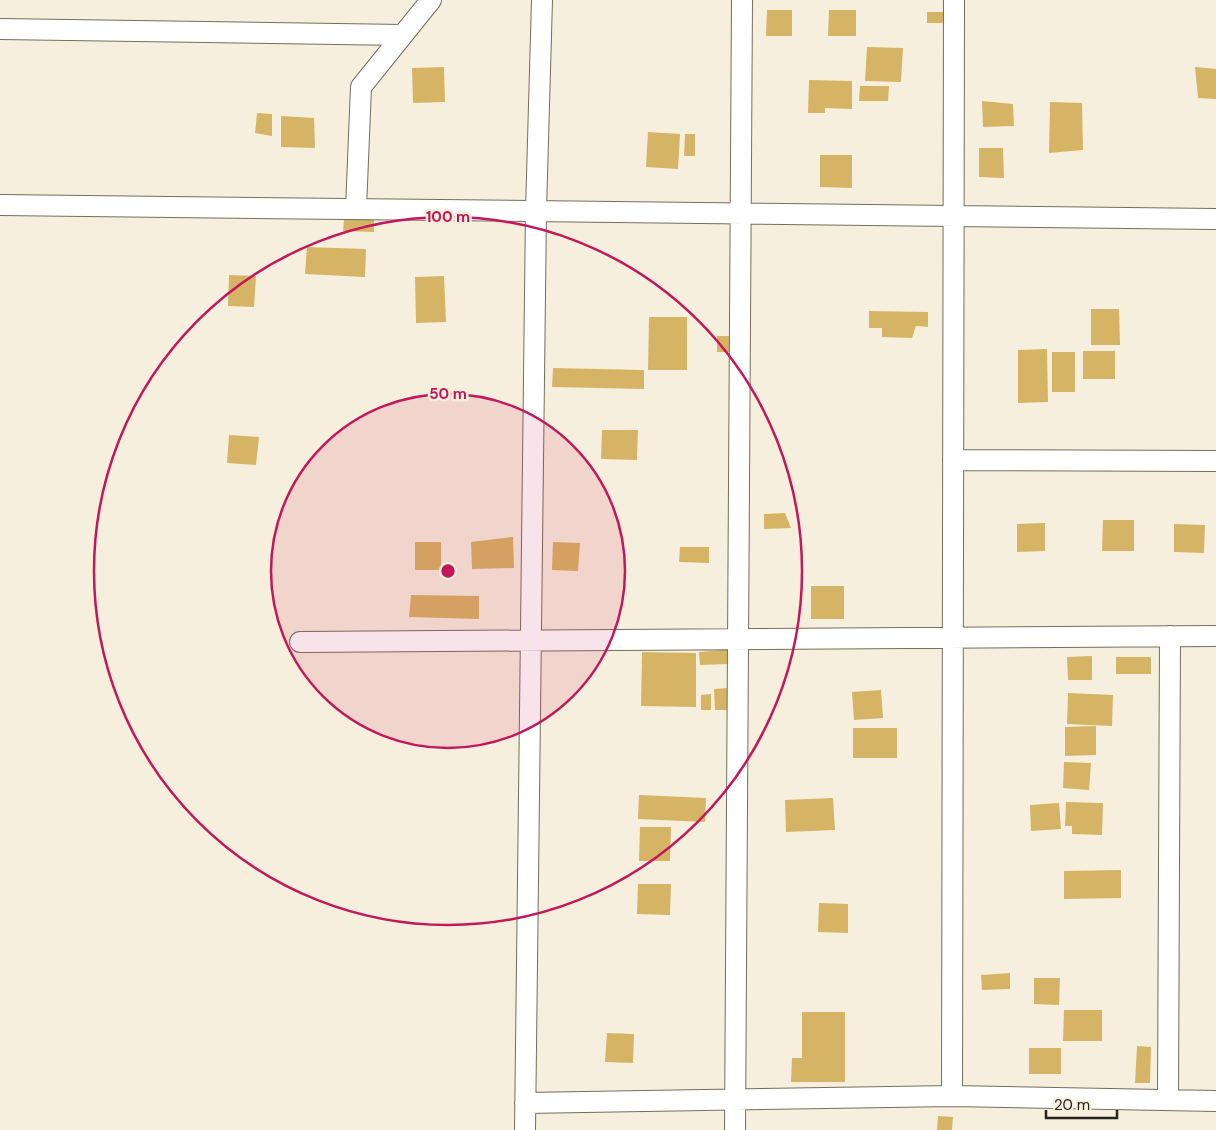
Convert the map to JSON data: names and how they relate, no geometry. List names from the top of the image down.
{
  "scale_bar": "20 m",
  "rings": ["100 m", "50 m"]
}
